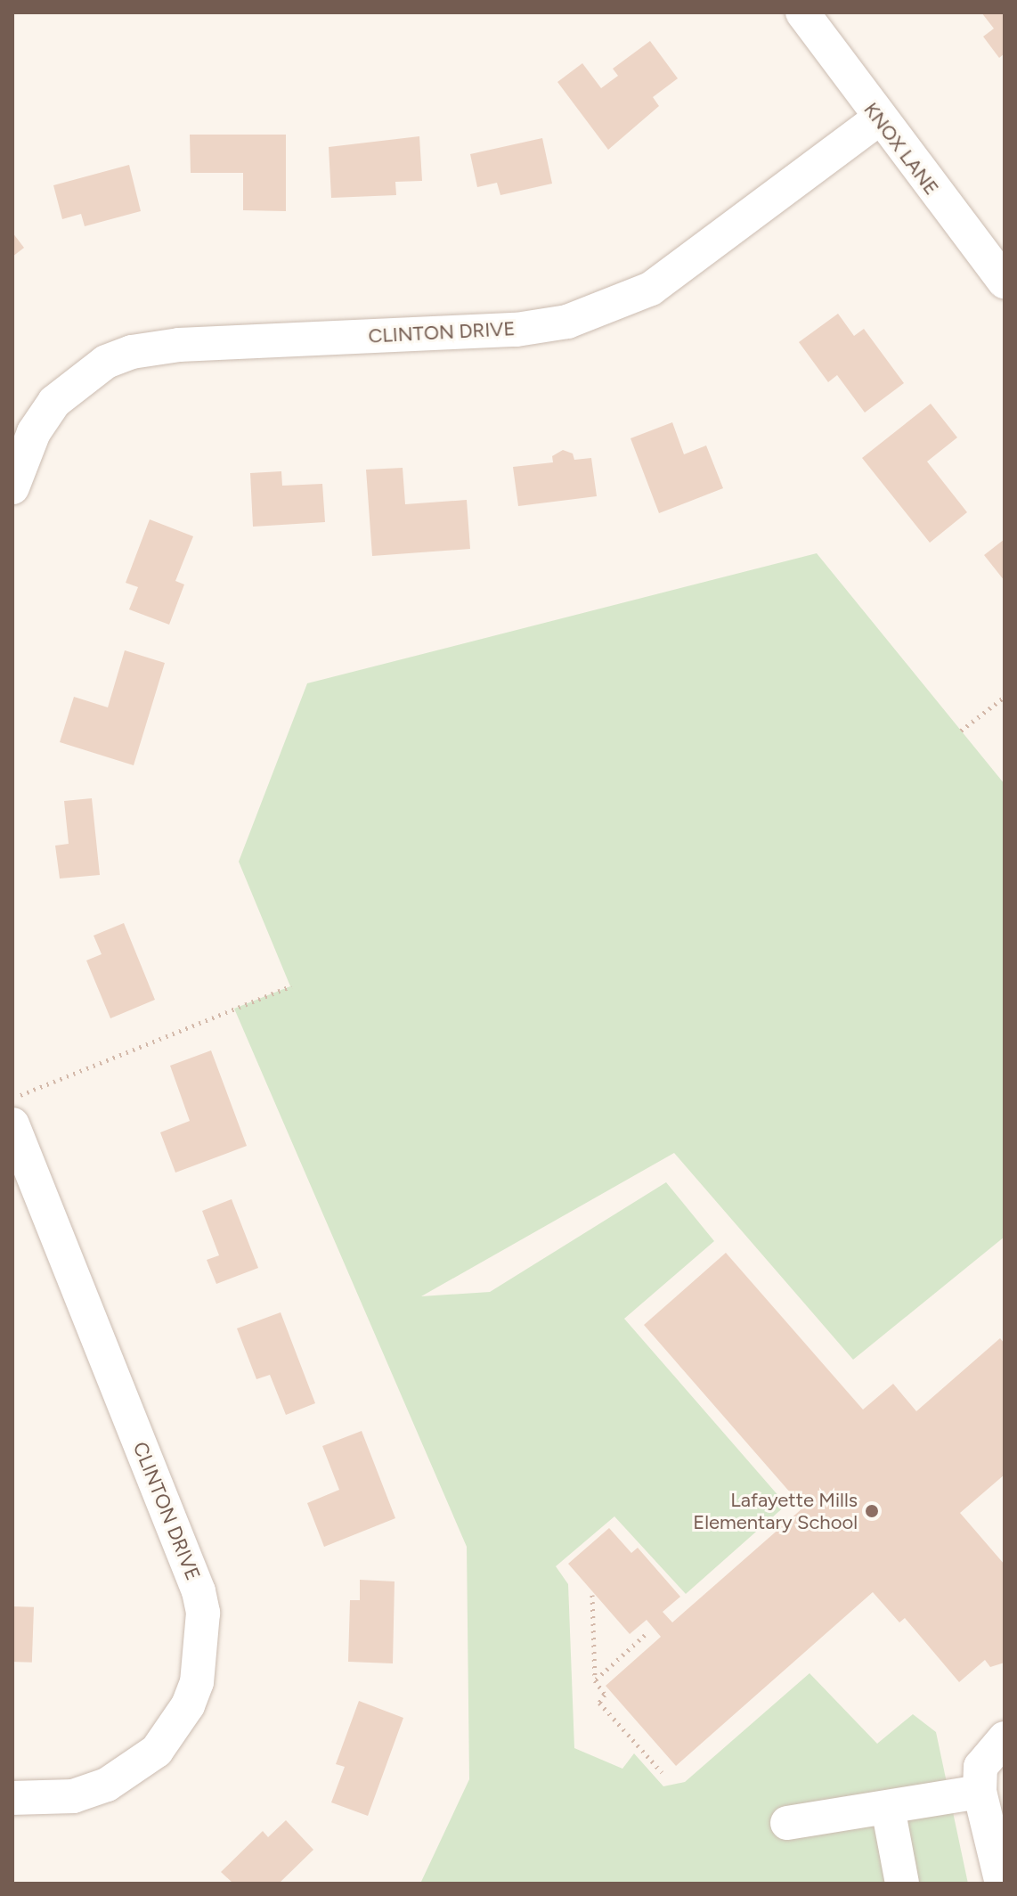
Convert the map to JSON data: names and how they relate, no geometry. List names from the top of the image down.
{
  "streets": {
    "street": ["KNOX LANE", "CLINTON DRIVE"]
  },
  "crossings": [
    ["KNOX LANE", "CLINTON DRIVE"]
  ],
  "places": ["Lafayette Mills Elementary School"]
}
